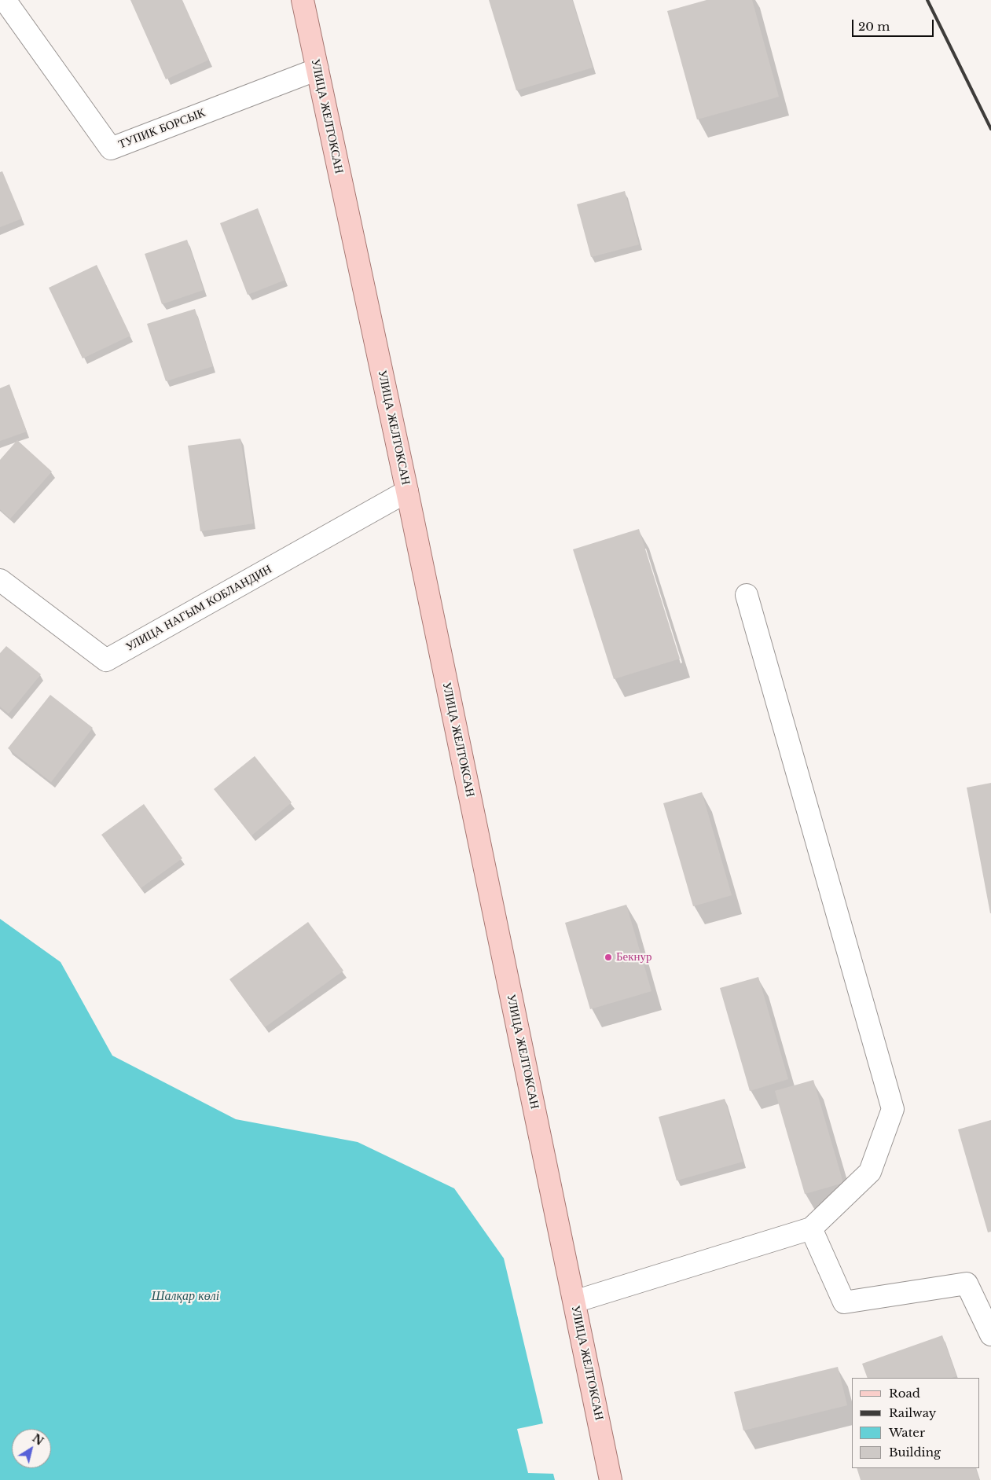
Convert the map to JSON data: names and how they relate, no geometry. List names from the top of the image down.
{
  "streets": {
    "main road": ["УЛИЦА ЖЕЛТОКСАН"],
    "street": ["ТУПИК БОРСЫК", "УЛИЦА НАГЫМ КОБЛАНДИН"]
  },
  "crossings": [
    ["УЛИЦА ЖЕЛТОКСАН", "ТУПИК БОРСЫК"],
    ["УЛИЦА ЖЕЛТОКСАН", "УЛИЦА НАГЫМ КОБЛАНДИН"]
  ],
  "water": ["Шалқар көлі"],
  "places": ["Бекнур"],
  "legend": [
    "Road",
    "Railway",
    "Water",
    "Building"
  ],
  "scale_bar": "20 m",
  "north": "top right"
}
